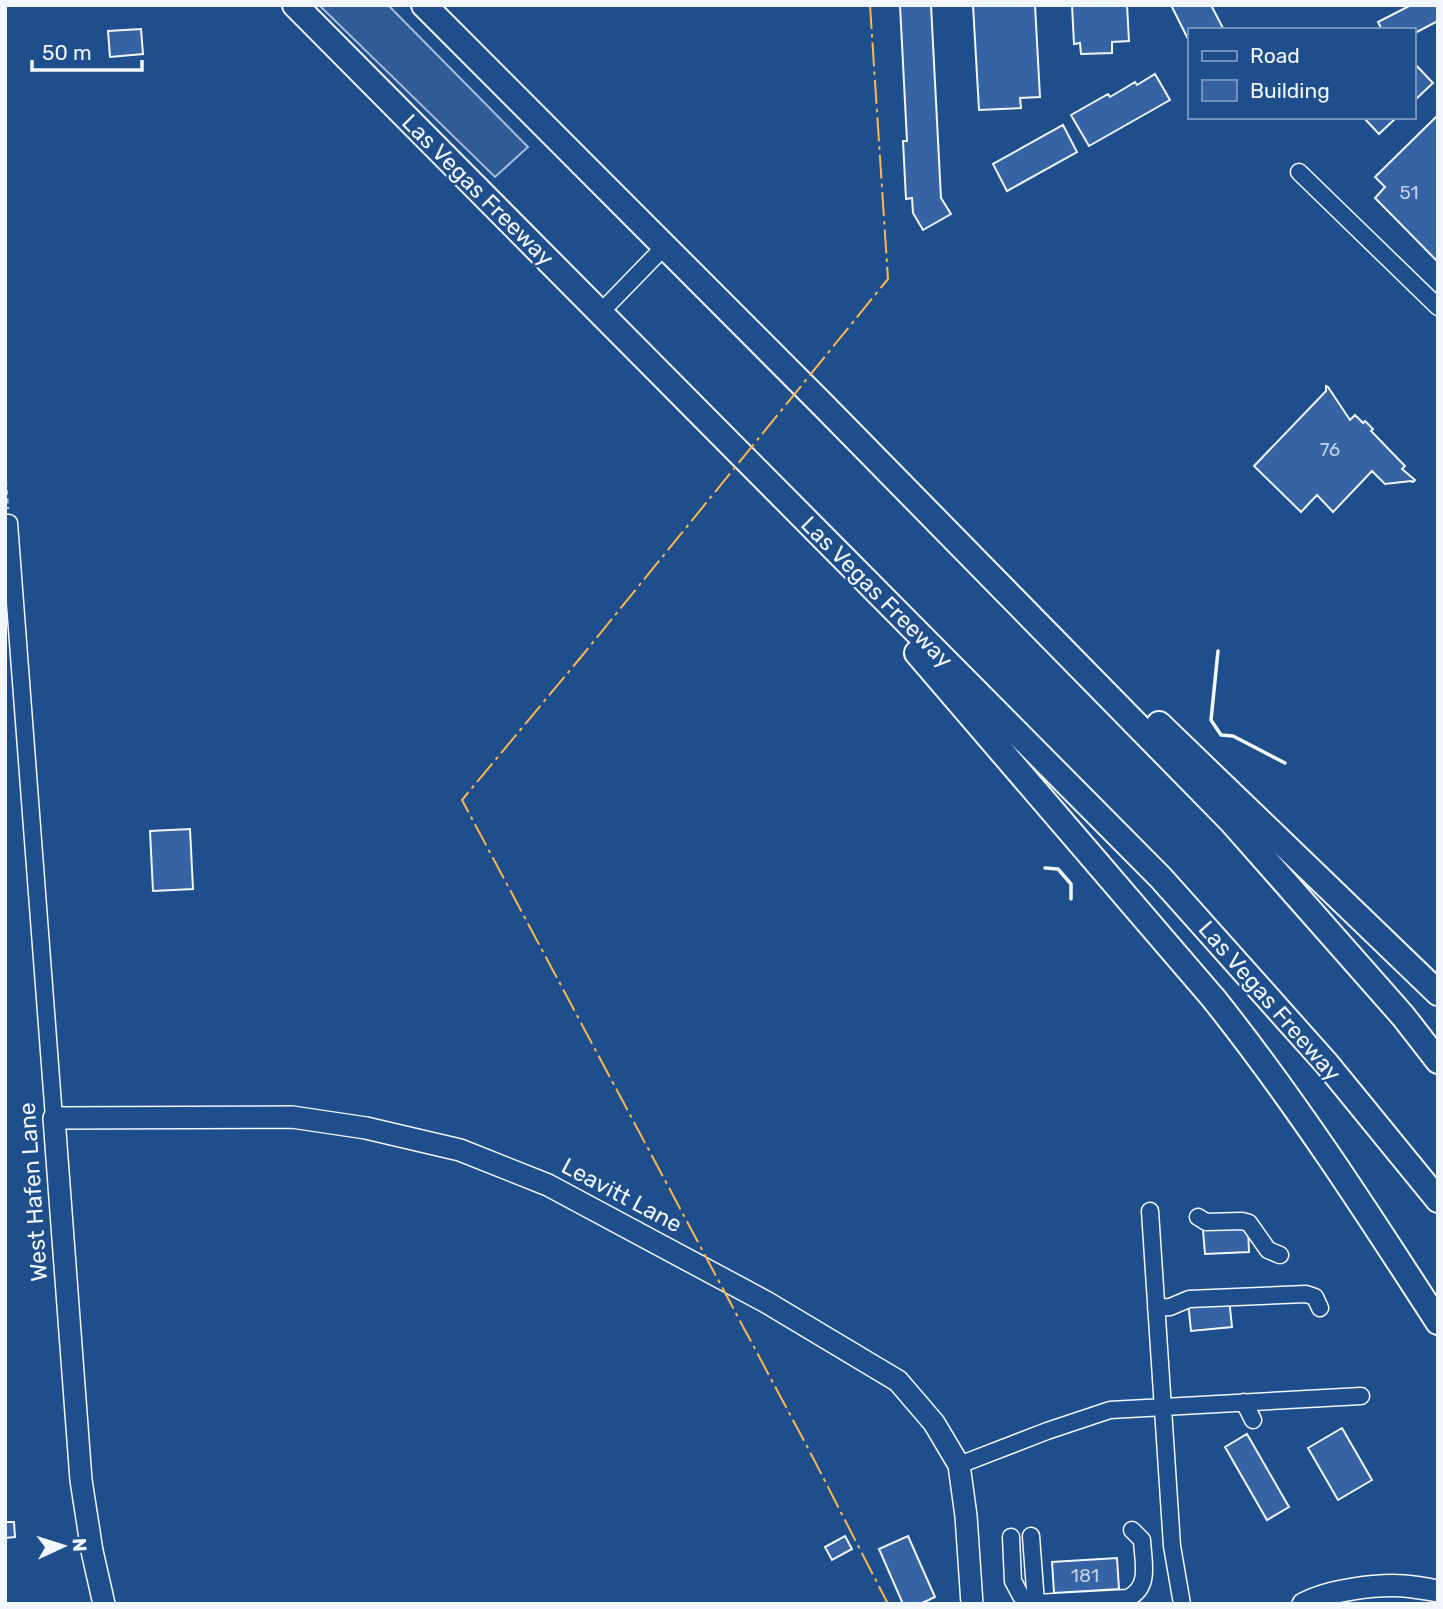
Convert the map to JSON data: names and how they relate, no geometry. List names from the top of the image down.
{
  "streets": {
    "highway": ["Las Vegas Freeway"],
    "main road": ["West Hafen Lane", "Leavitt Lane"]
  },
  "crossings": [
    ["West Hafen Lane", "Leavitt Lane"]
  ],
  "house_numbers": ["51", "76", "181"],
  "legend": ["Road", "Building"],
  "scale_bar": "50 m",
  "north": "right"
}
